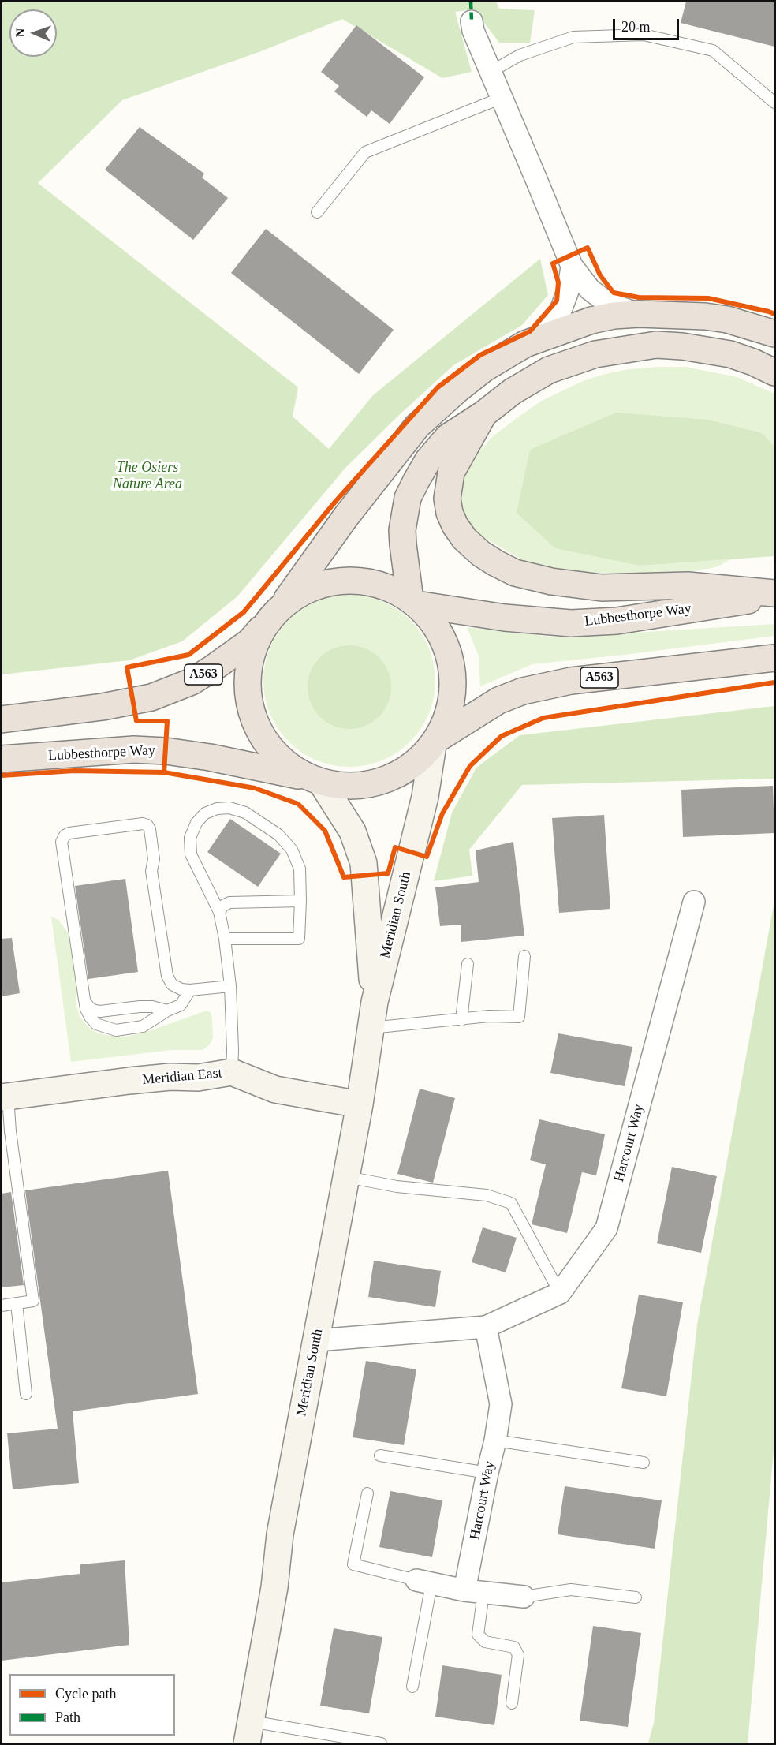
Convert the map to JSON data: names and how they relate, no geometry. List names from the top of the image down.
{
  "streets": {
    "highway": ["Lubbesthorpe Way", "A563"],
    "street": ["Meridian South", "Meridian East", "Harcourt Way"]
  },
  "crossings": [
    ["Lubbesthorpe Way", "A563"],
    ["Lubbesthorpe Way", "Meridian South"],
    ["A563", "Meridian South"],
    ["Meridian South", "Meridian East"],
    ["Meridian South", "Harcourt Way"]
  ],
  "parks": ["The Osiers Nature Area"],
  "legend": ["Cycle path", "Path"],
  "scale_bar": "20 m",
  "north": "left"
}
